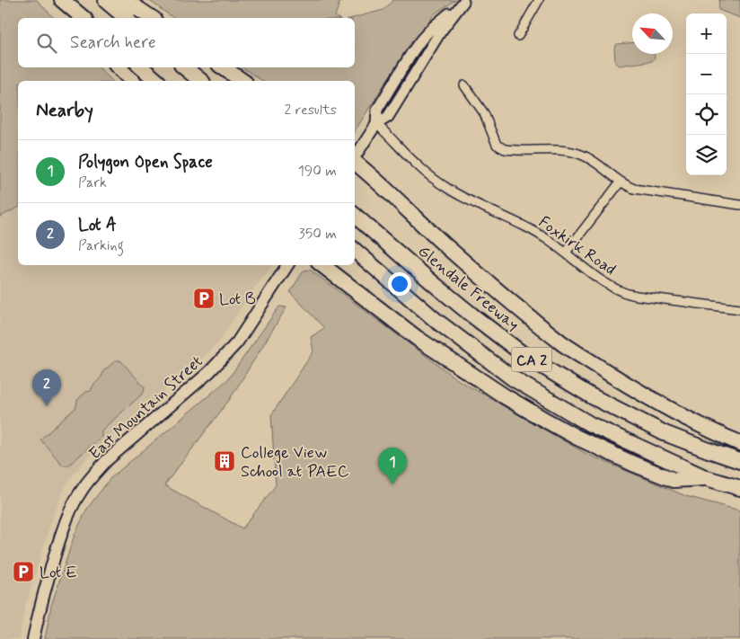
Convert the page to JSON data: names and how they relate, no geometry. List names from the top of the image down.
{
  "streets": {
    "highway": ["Glendale Freeway", "CA 2"],
    "main road": ["East Mountain Street"],
    "street": ["Foxkirk Road"]
  },
  "places": {
    "parking": ["Lot B", "Lot E"],
    "building": ["College View School at PAEC"]
  },
  "north": "top left",
  "page": {
    "map_buttons": ["+", "−"],
    "search": "Search here",
    "heading": ["Nearby", "2 results"],
    "list": [
      {
        "mark": "1",
        "name": "Polygon Open Space",
        "note": "Park",
        "value": "190 m"
      },
      {
        "mark": "2",
        "name": "Lot A",
        "note": "Parking",
        "value": "350 m"
      }
    ],
    "pins": ["2", "1"]
  }
}
